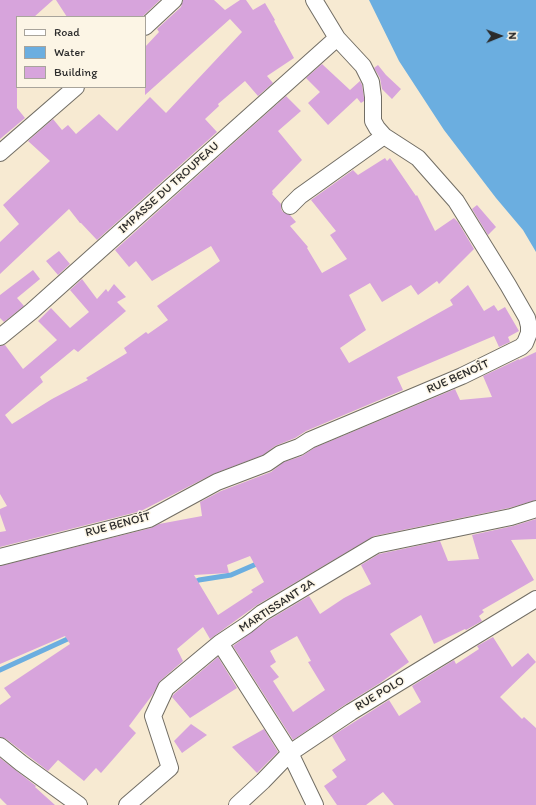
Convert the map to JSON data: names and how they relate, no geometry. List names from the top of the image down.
{
  "streets": {
    "street": [
      "IMPASSE DU TROUPEAU",
      "RUE BENOÎT",
      "MARTISSANT 2A",
      "RUE POLO"
    ]
  },
  "crossings": [
    ["IMPASSE DU TROUPEAU", "RUE BENOÎT"]
  ],
  "legend": ["Road", "Water", "Building"],
  "north": "right"
}
